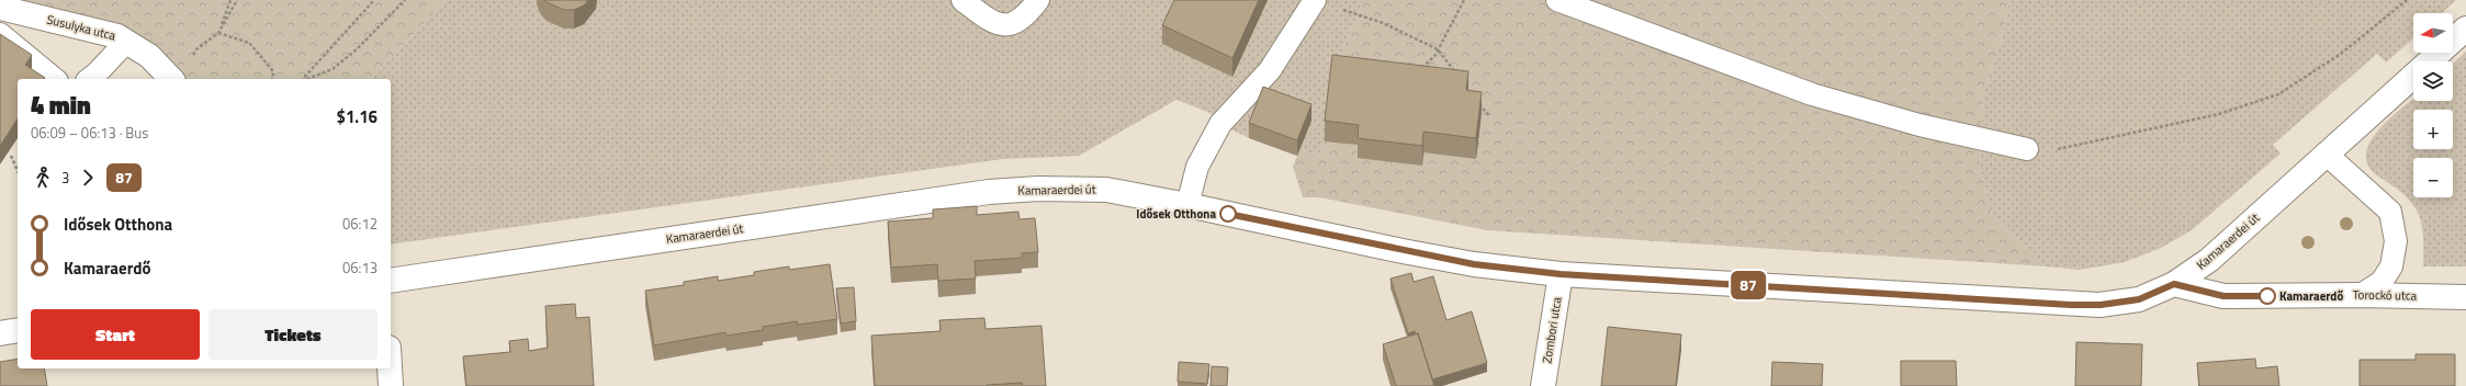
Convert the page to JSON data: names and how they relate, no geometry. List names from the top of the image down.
{
  "streets": {
    "street": [
      "Susulyka utca",
      "Kamaraerdei út",
      "Torockó utca",
      "Zombori utca"
    ]
  },
  "crossings": [
    ["Kamaraerdei út", "Torockó utca"],
    ["Kamaraerdei út", "Zombori utca"]
  ],
  "places": ["Idősek Otthona", "Kamaraerdő"],
  "lines": ["bus line 87"],
  "north": "left",
  "page": {
    "on_map": "87",
    "map_buttons": ["+", "−"],
    "heading": ["4 min", "06:09 – 06:13 · Bus", "$1.16"],
    "legs": ["3", "87"],
    "list": [
      {
        "name": "Idősek Otthona",
        "value": "06:12"
      },
      {
        "name": "Kamaraerdő",
        "value": "06:13"
      }
    ],
    "buttons": ["Start", "Tickets"]
  }
}
